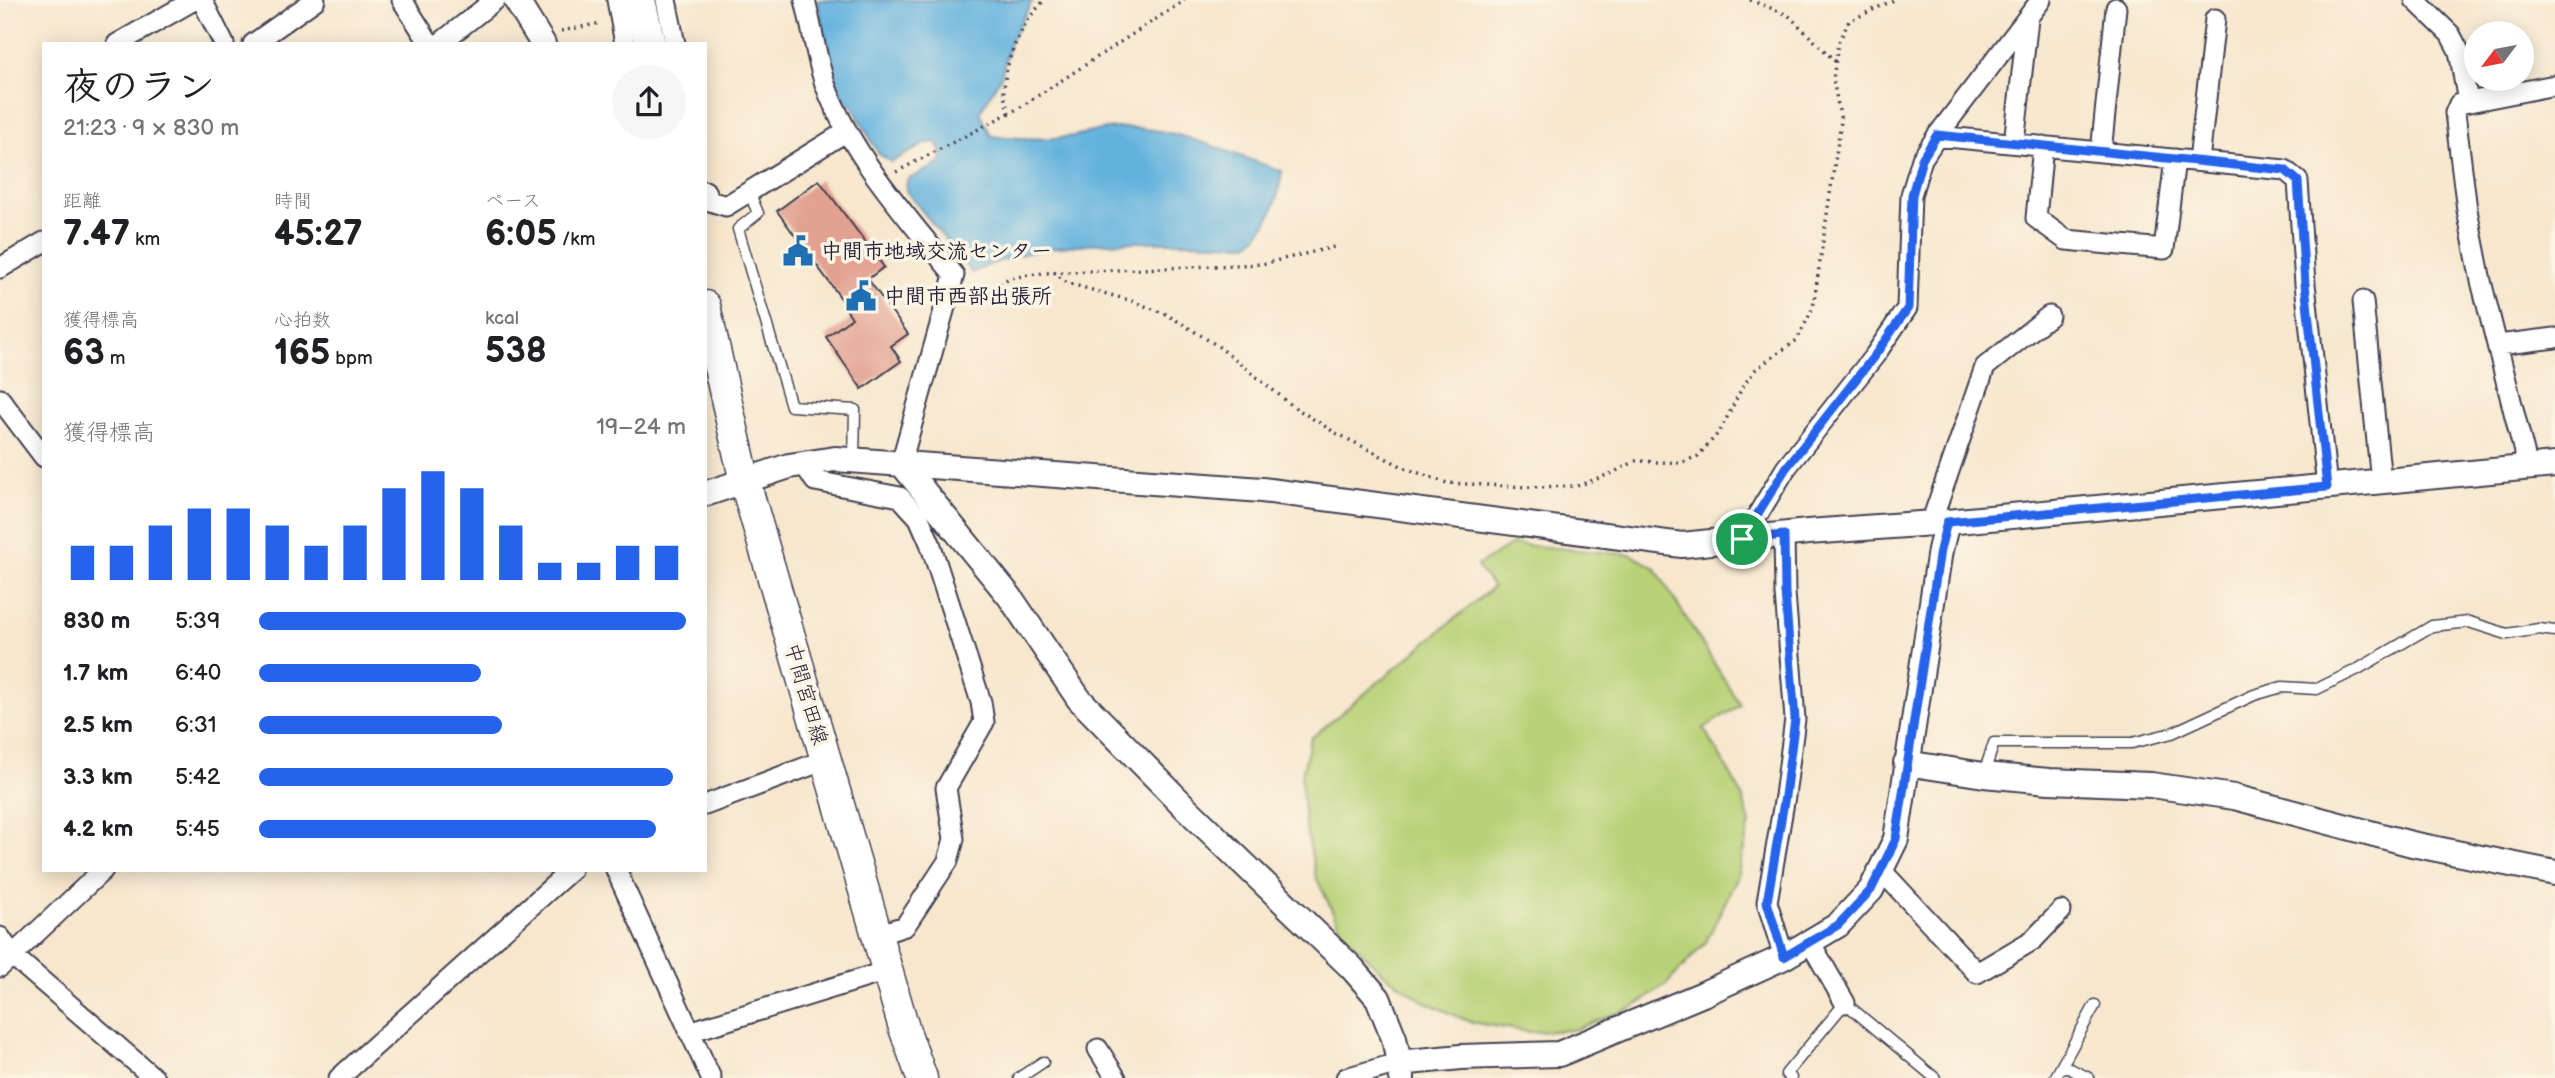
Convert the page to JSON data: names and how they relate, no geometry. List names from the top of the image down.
{
  "streets": {
    "main road": ["中間宮田線"]
  },
  "places": {
    "public building": ["中間市地域交流センター", "中間市西部出張所"]
  },
  "north": "bottom left",
  "page": {
    "heading": ["夜のラン", "21:23 · 9 × 830 m"],
    "stats": [
      ["距離", "7.47 km"],
      ["時間", "45:27"],
      ["ペース", "6:05 /km"],
      ["獲得標高", "63 m"],
      ["心拍数", "165 bpm"],
      ["kcal", "538"]
    ],
    "chart": ["獲得標高", "19–24 m"],
    "list": [
      {
        "name": "830 m",
        "note": "5:39"
      },
      {
        "name": "1.7 km",
        "note": "6:40"
      },
      {
        "name": "2.5 km",
        "note": "6:31"
      },
      {
        "name": "3.3 km",
        "note": "5:42"
      },
      {
        "name": "4.2 km",
        "note": "5:45"
      }
    ]
  }
}
